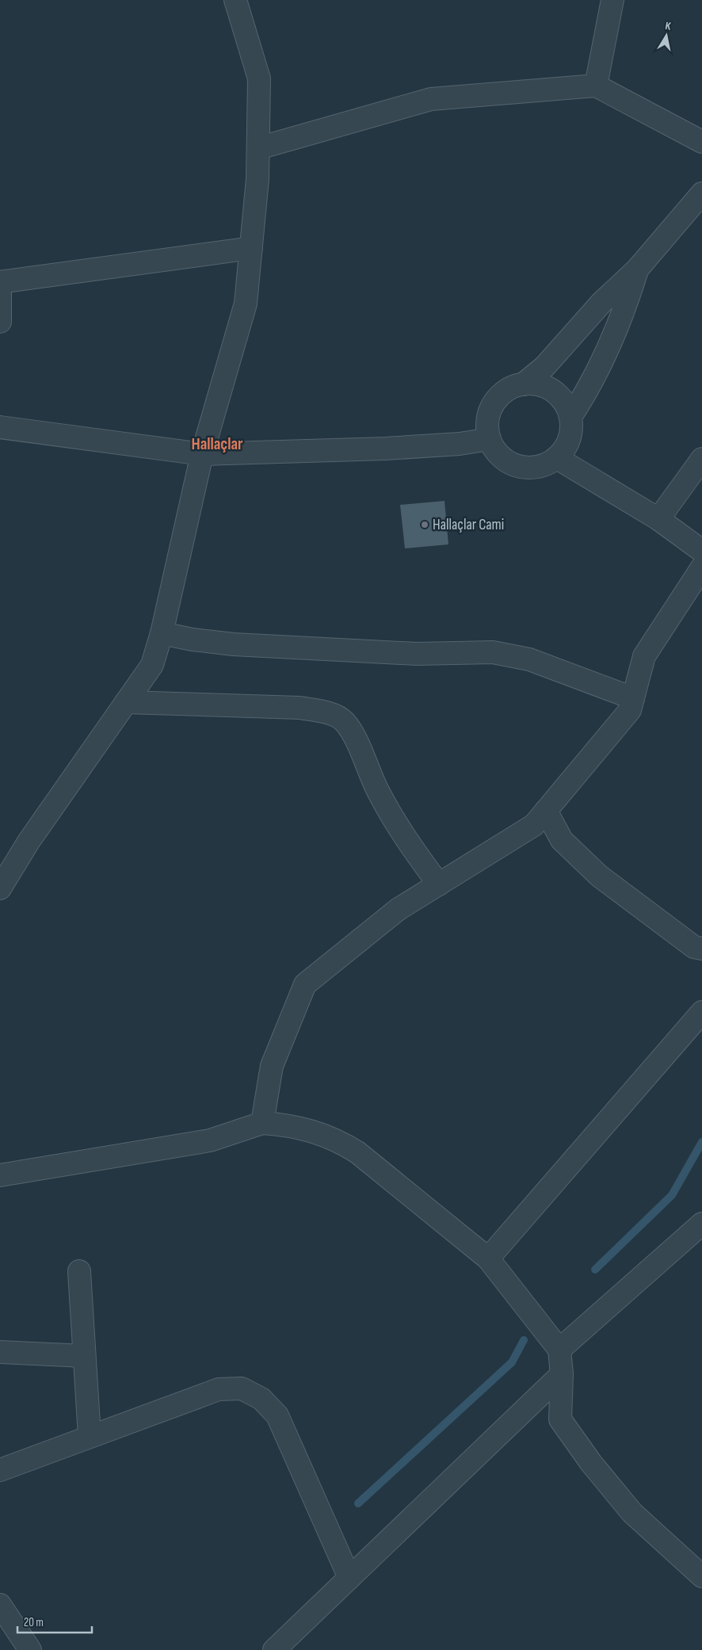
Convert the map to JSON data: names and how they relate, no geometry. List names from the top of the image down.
{
  "districts": ["Hallaçlar"],
  "places": ["Hallaçlar Cami"],
  "scale_bar": "20 m",
  "north": "top"
}
